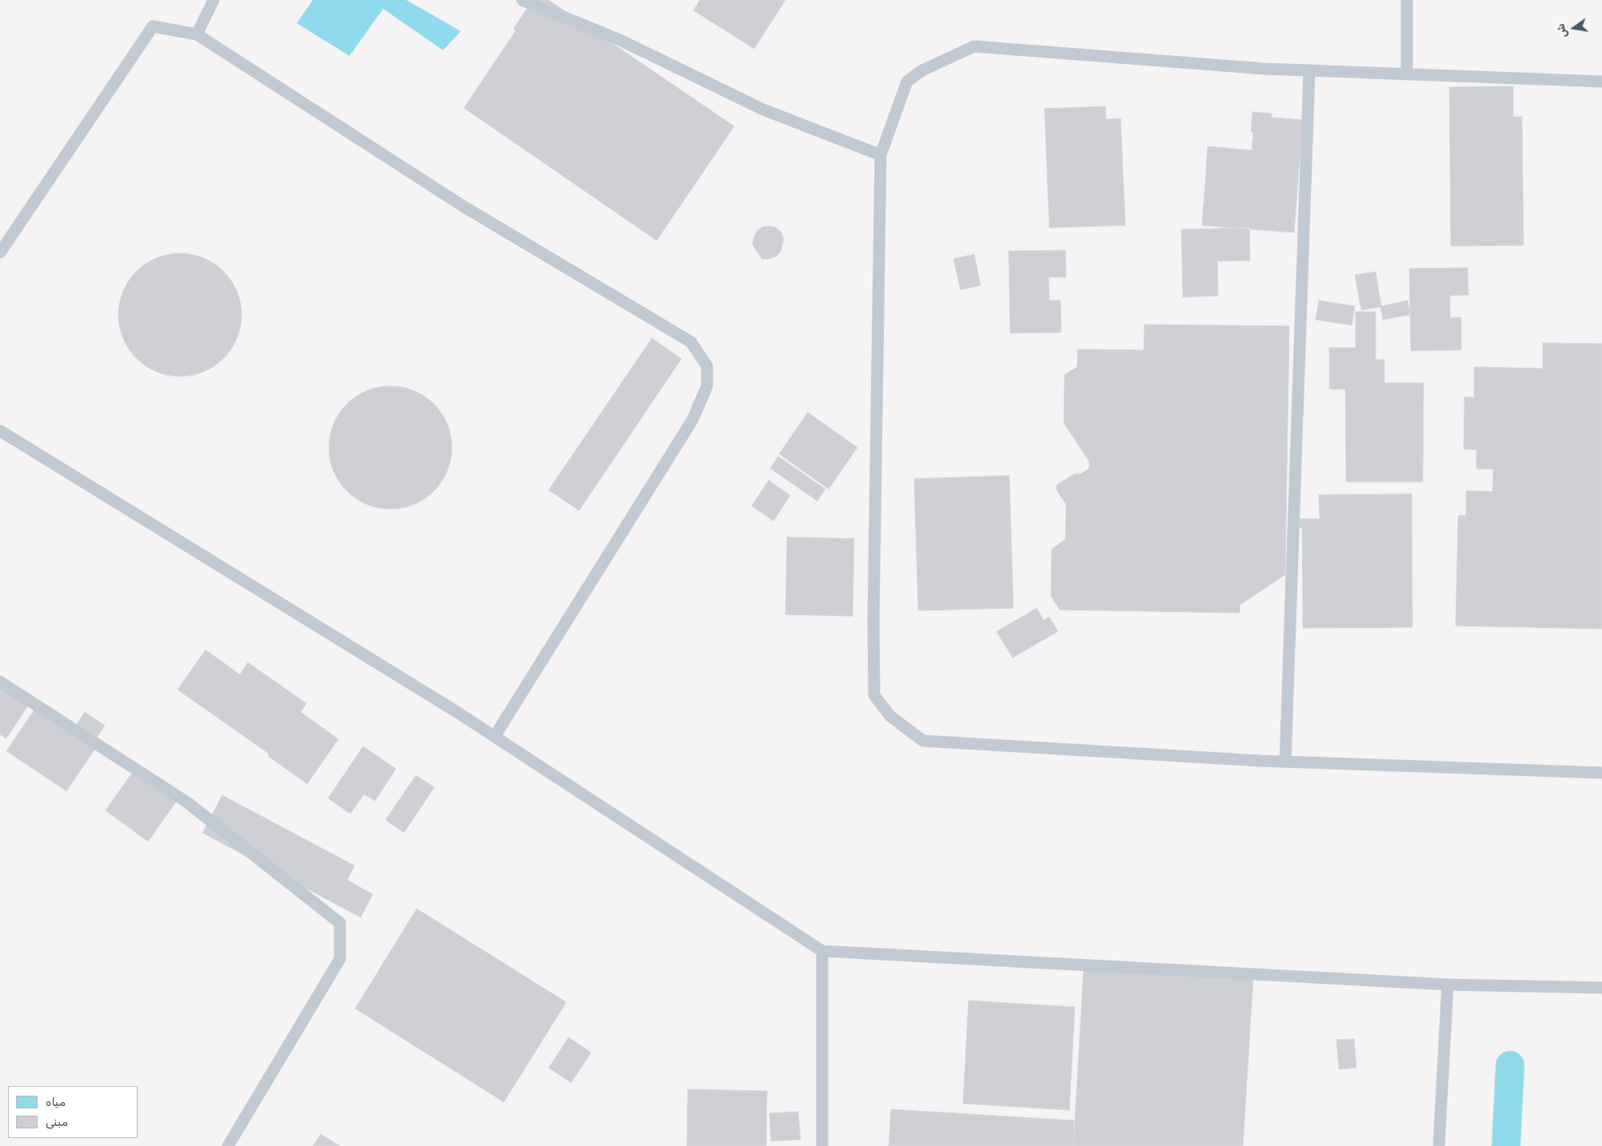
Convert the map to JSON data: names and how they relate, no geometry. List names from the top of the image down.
{
  "legend": ["مياه", "مبنى"],
  "north": "left"
}
